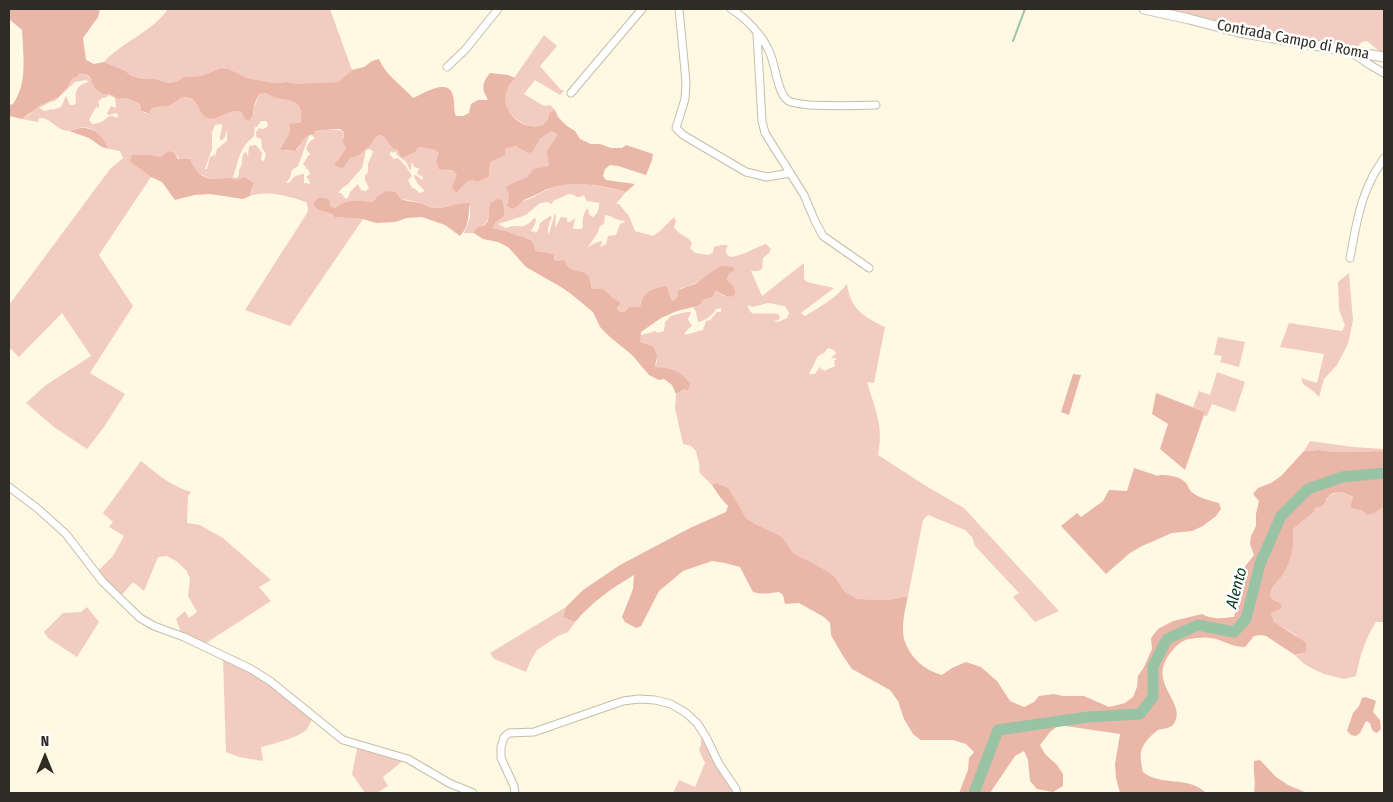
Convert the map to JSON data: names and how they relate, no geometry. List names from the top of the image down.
{
  "streets": {
    "street": ["Contrada Campo di Roma"]
  },
  "water": ["Alento"],
  "north": "top"
}
